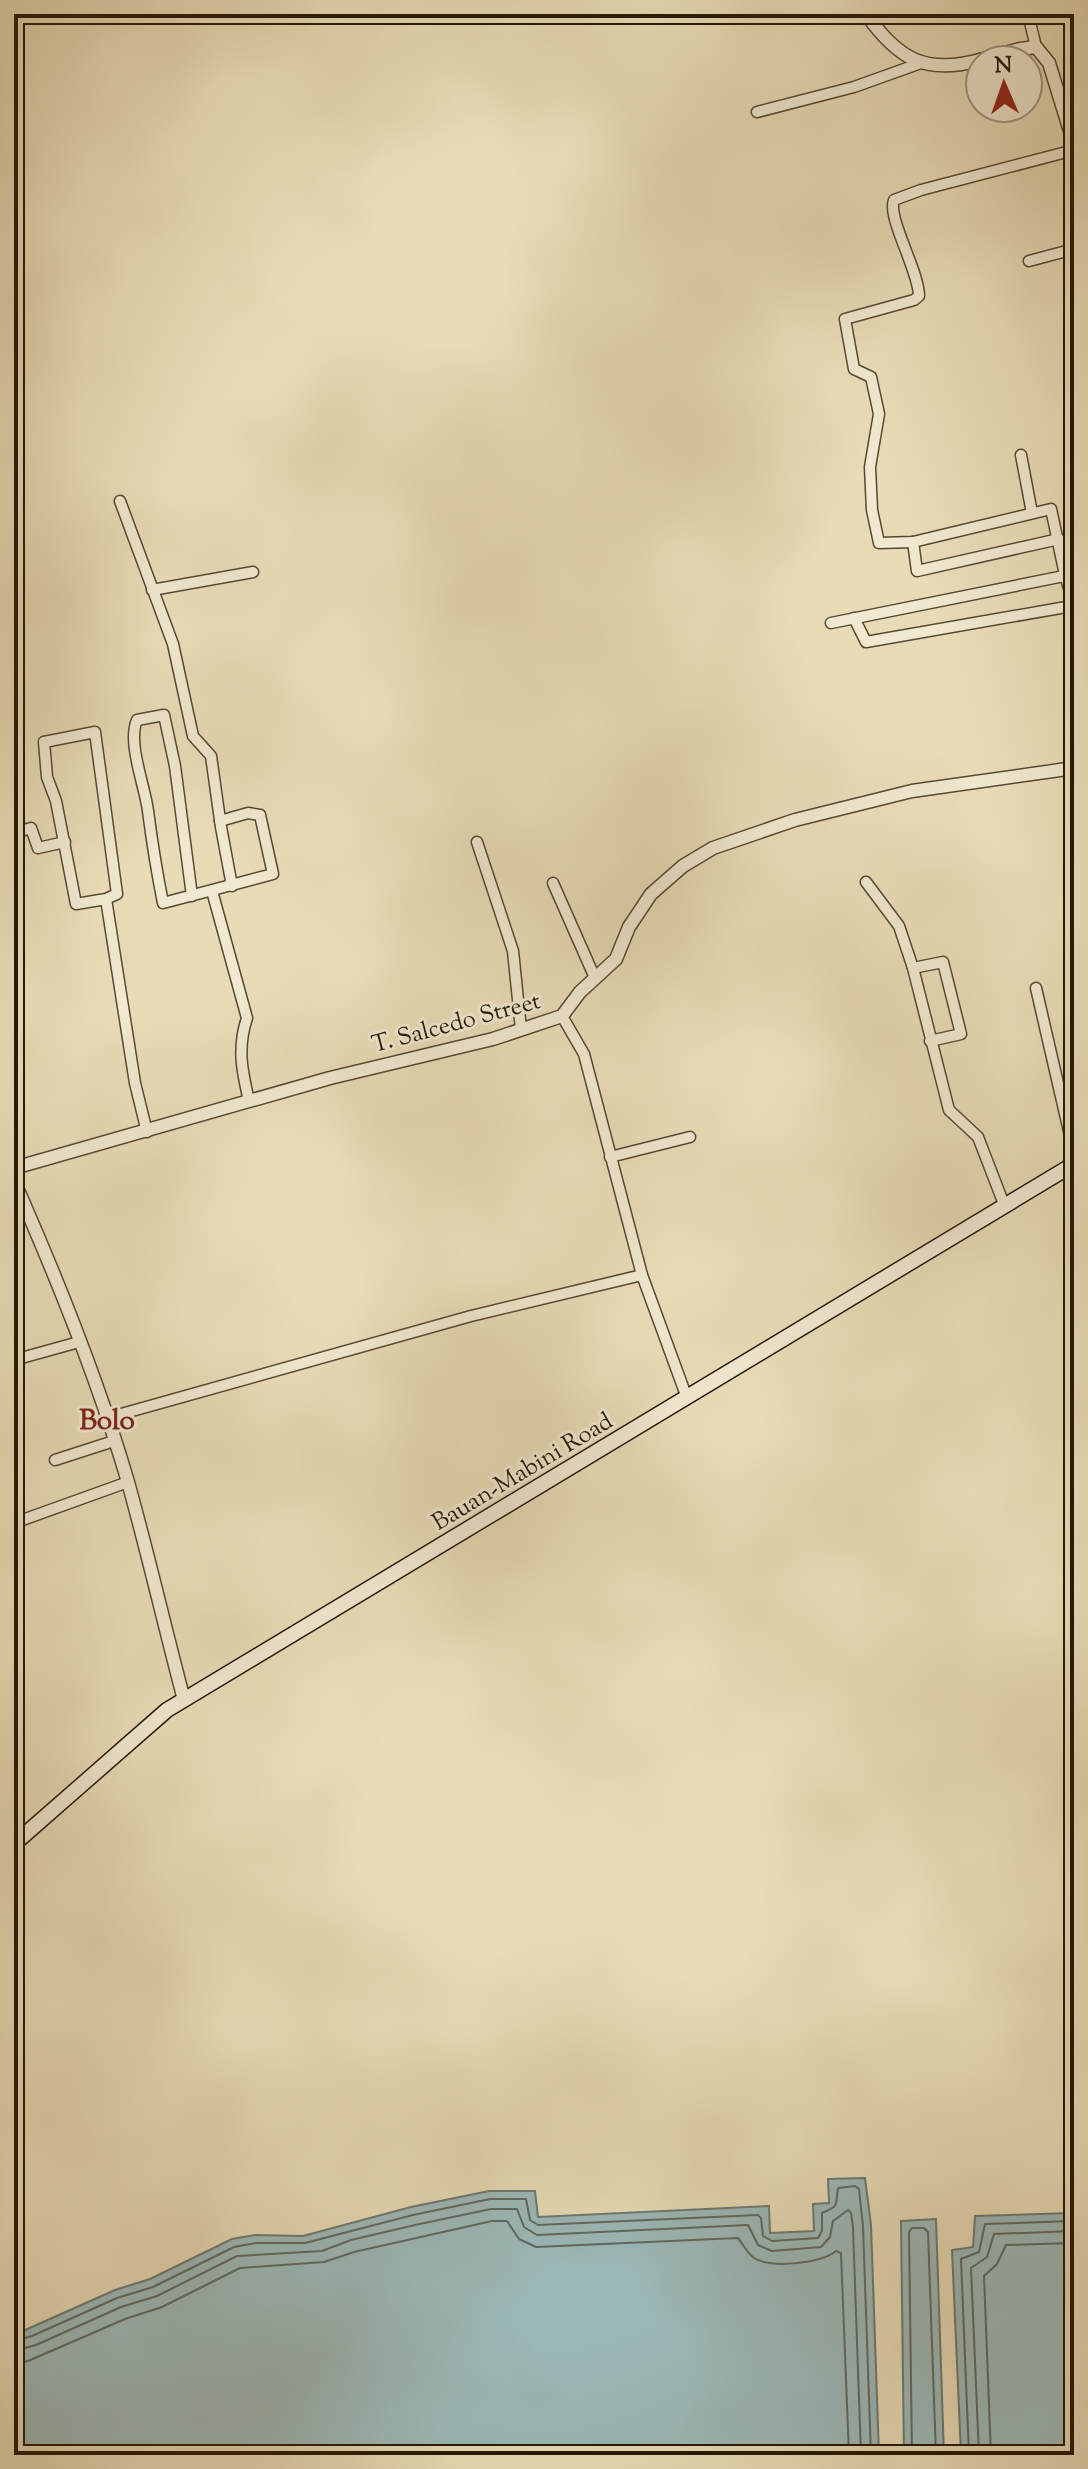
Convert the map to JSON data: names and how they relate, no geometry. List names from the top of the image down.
{
  "streets": {
    "main road": ["Bauan-Mabini Road"],
    "street": ["T. Salcedo Street"]
  },
  "districts": ["Bolo"],
  "north": "top"
}
